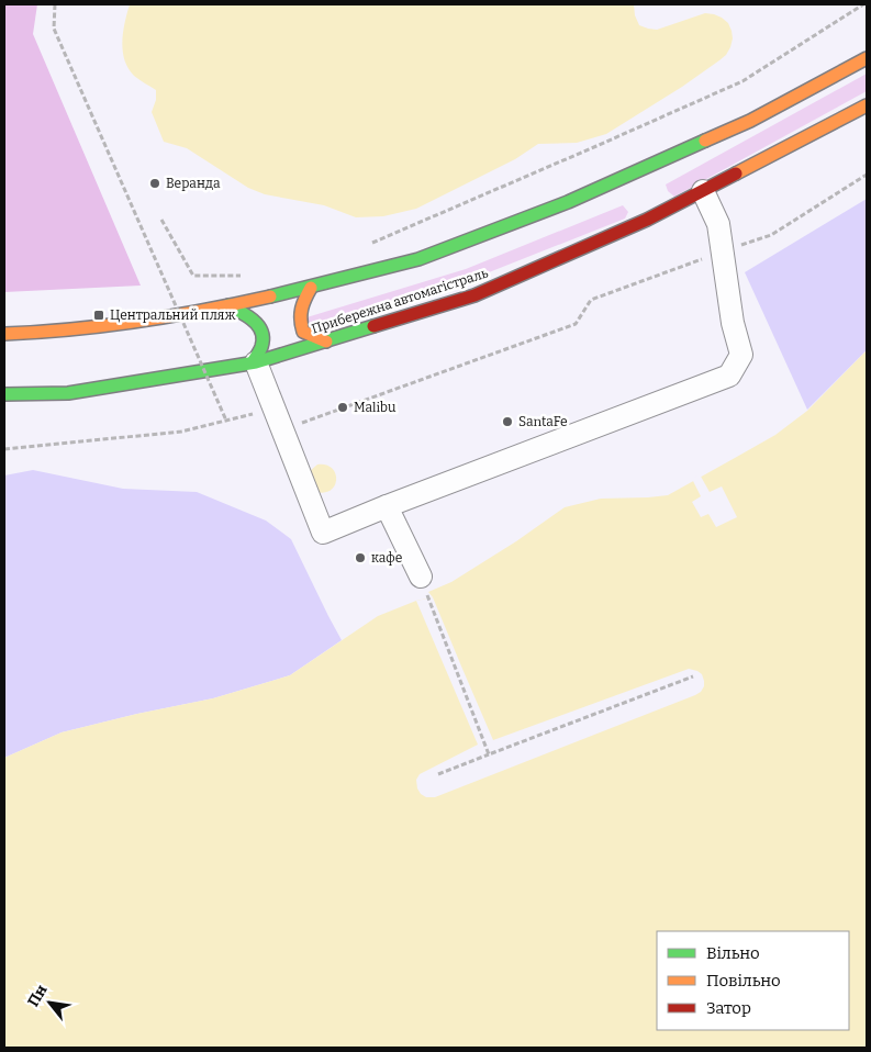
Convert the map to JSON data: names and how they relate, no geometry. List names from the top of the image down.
{
  "streets": {
    "main road": ["Прибережна автомагістраль"]
  },
  "places": {
    "other": [
      "Веранда",
      "Malibu",
      "SantaFe",
      "кафе"
    ],
    "transit": ["Центральний пляж"]
  },
  "legend": ["Вільно", "Повільно", "Затор"],
  "north": "top left"
}
